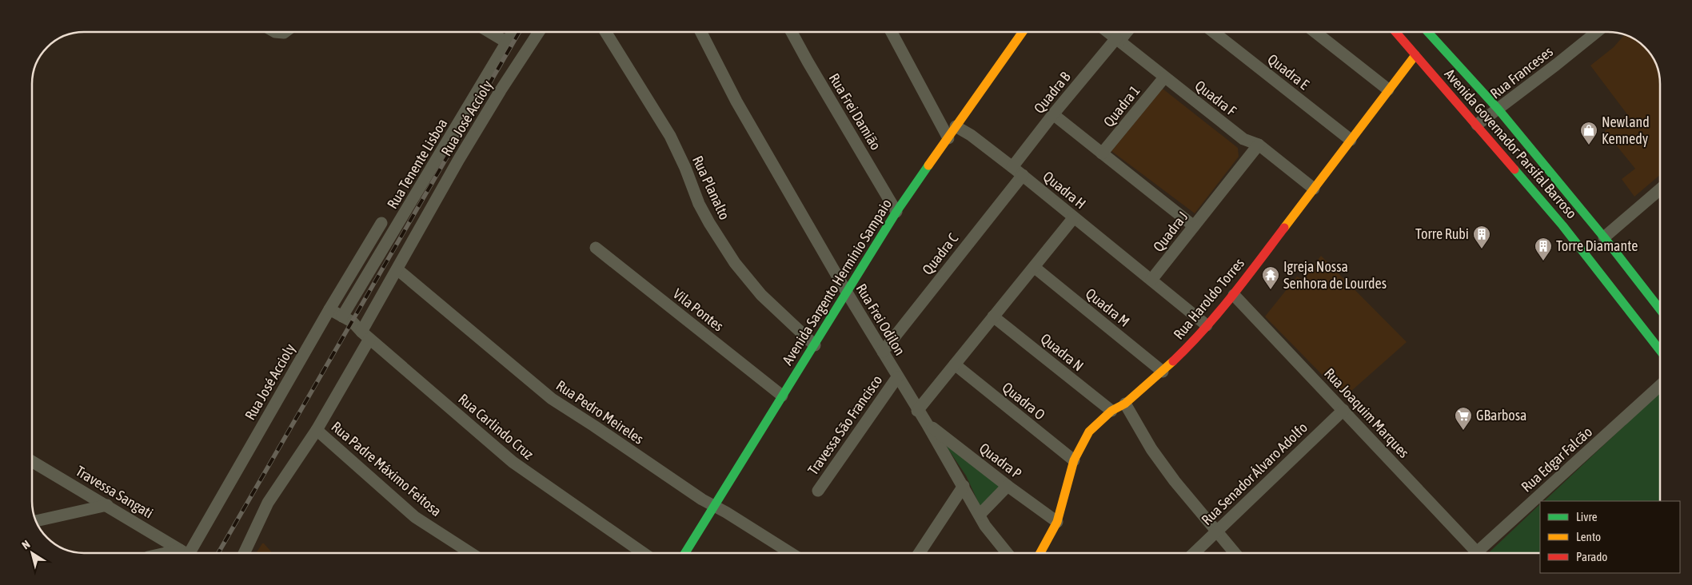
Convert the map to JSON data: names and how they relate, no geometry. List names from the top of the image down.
{
  "streets": {
    "main road": ["Avenida Governador Parsifal Barroso", "Avenida Sargento Hermínio Sampaio", "Rua Haroldo Torres"],
    "street": [
      "Quadra E",
      "Rua Franceses",
      "Quadra B",
      "Quadra F",
      "Quadra 1",
      "Rua Frei Damião",
      "Rua José Accioly",
      "Rua Tenente Lisboa",
      "Rua Planalto",
      "Quadra H",
      "Quadra J",
      "Quadra C",
      "Quadra M",
      "Vila Pontes",
      "Rua Frei Odilon",
      "Quadra N",
      "Quadra O",
      "Rua Pedro Meireles",
      "Rua Joaquim Marques",
      "Travessa São Francisco",
      "Rua Carlindo Cruz",
      "Rua Edgar Falcão",
      "Quadra P",
      "Rua Padre Máximo Feitosa",
      "Rua Senador Álvaro Adolfo",
      "Travessa Sangati"
    ]
  },
  "crossings": [
    ["Quadra E", "Rua Haroldo Torres"],
    ["Rua Franceses", "Avenida Governador Parsifal Barroso"],
    ["Quadra B", "Quadra F"],
    ["Quadra B", "Quadra H"],
    ["Quadra F", "Quadra 1"],
    ["Quadra F", "Quadra J"],
    ["Quadra F", "Rua Haroldo Torres"],
    ["Rua Frei Damião", "Avenida Sargento Hermínio Sampaio"],
    ["Rua José Accioly", "Rua Pedro Meireles"],
    ["Rua José Accioly", "Rua Carlindo Cruz"],
    ["Rua José Accioly", "Rua Padre Máximo Feitosa"],
    ["Avenida Governador Parsifal Barroso", "Rua Haroldo Torres"],
    ["Rua Tenente Lisboa", "Rua Carlindo Cruz"],
    ["Rua Planalto", "Avenida Sargento Hermínio Sampaio"],
    ["Quadra H", "Quadra J"],
    ["Quadra H", "Quadra C"],
    ["Quadra H", "Avenida Sargento Hermínio Sampaio"],
    ["Quadra C", "Rua Frei Odilon"],
    ["Avenida Sargento Hermínio Sampaio", "Vila Pontes"],
    ["Avenida Sargento Hermínio Sampaio", "Rua Frei Odilon"],
    ["Avenida Sargento Hermínio Sampaio", "Rua Pedro Meireles"],
    ["Rua Haroldo Torres", "Quadra M"],
    ["Rua Haroldo Torres", "Quadra N"],
    ["Rua Haroldo Torres", "Quadra O"],
    ["Rua Haroldo Torres", "Rua Joaquim Marques"],
    ["Rua Haroldo Torres", "Quadra P"],
    ["Rua Frei Odilon", "Travessa São Francisco"],
    ["Rua Frei Odilon", "Quadra P"],
    ["Rua Joaquim Marques", "Rua Senador Álvaro Adolfo"]
  ],
  "places": {
    "shop": ["Newland Kennedy"],
    "building": ["Torre Rubi", "Torre Diamante"],
    "temple": ["Igreja Nossa Senhora de Lourdes"],
    "supermarket": ["GBarbosa"]
  },
  "legend": ["Livre", "Lento", "Parado"],
  "north": "top left"
}
